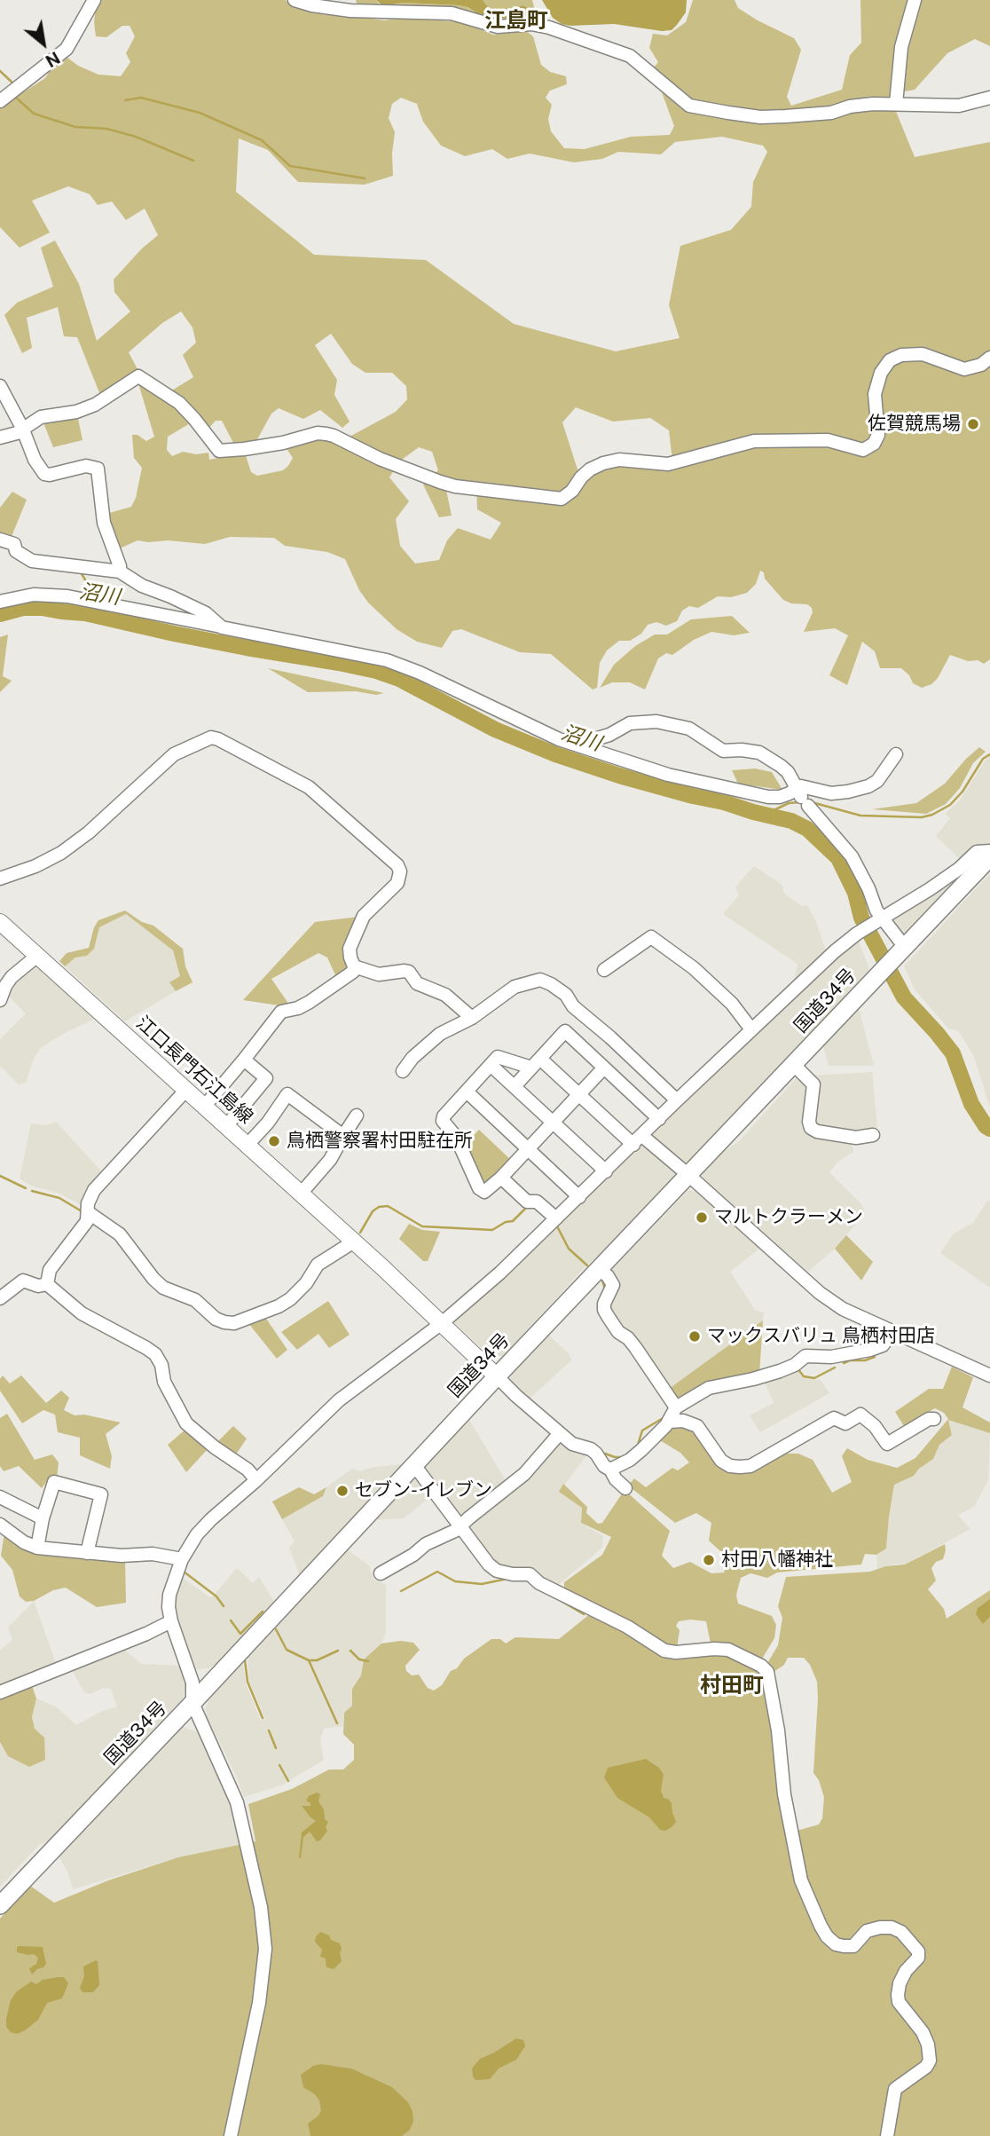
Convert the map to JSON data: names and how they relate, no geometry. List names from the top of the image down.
{
  "streets": {
    "highway": ["国道34号"],
    "main road": ["江口長門石江島線"]
  },
  "crossings": [
    ["国道34号", "江口長門石江島線"]
  ],
  "districts": ["江島町", "村田町"],
  "water": ["沼川"],
  "places": [
    "佐賀競馬場",
    "鳥栖警察署村田駐在所",
    "マルトクラーメン",
    "マックスバリュ 鳥栖村田店",
    "セブン-イレブン",
    "村田八幡神社"
  ],
  "north": "bottom right"
}
